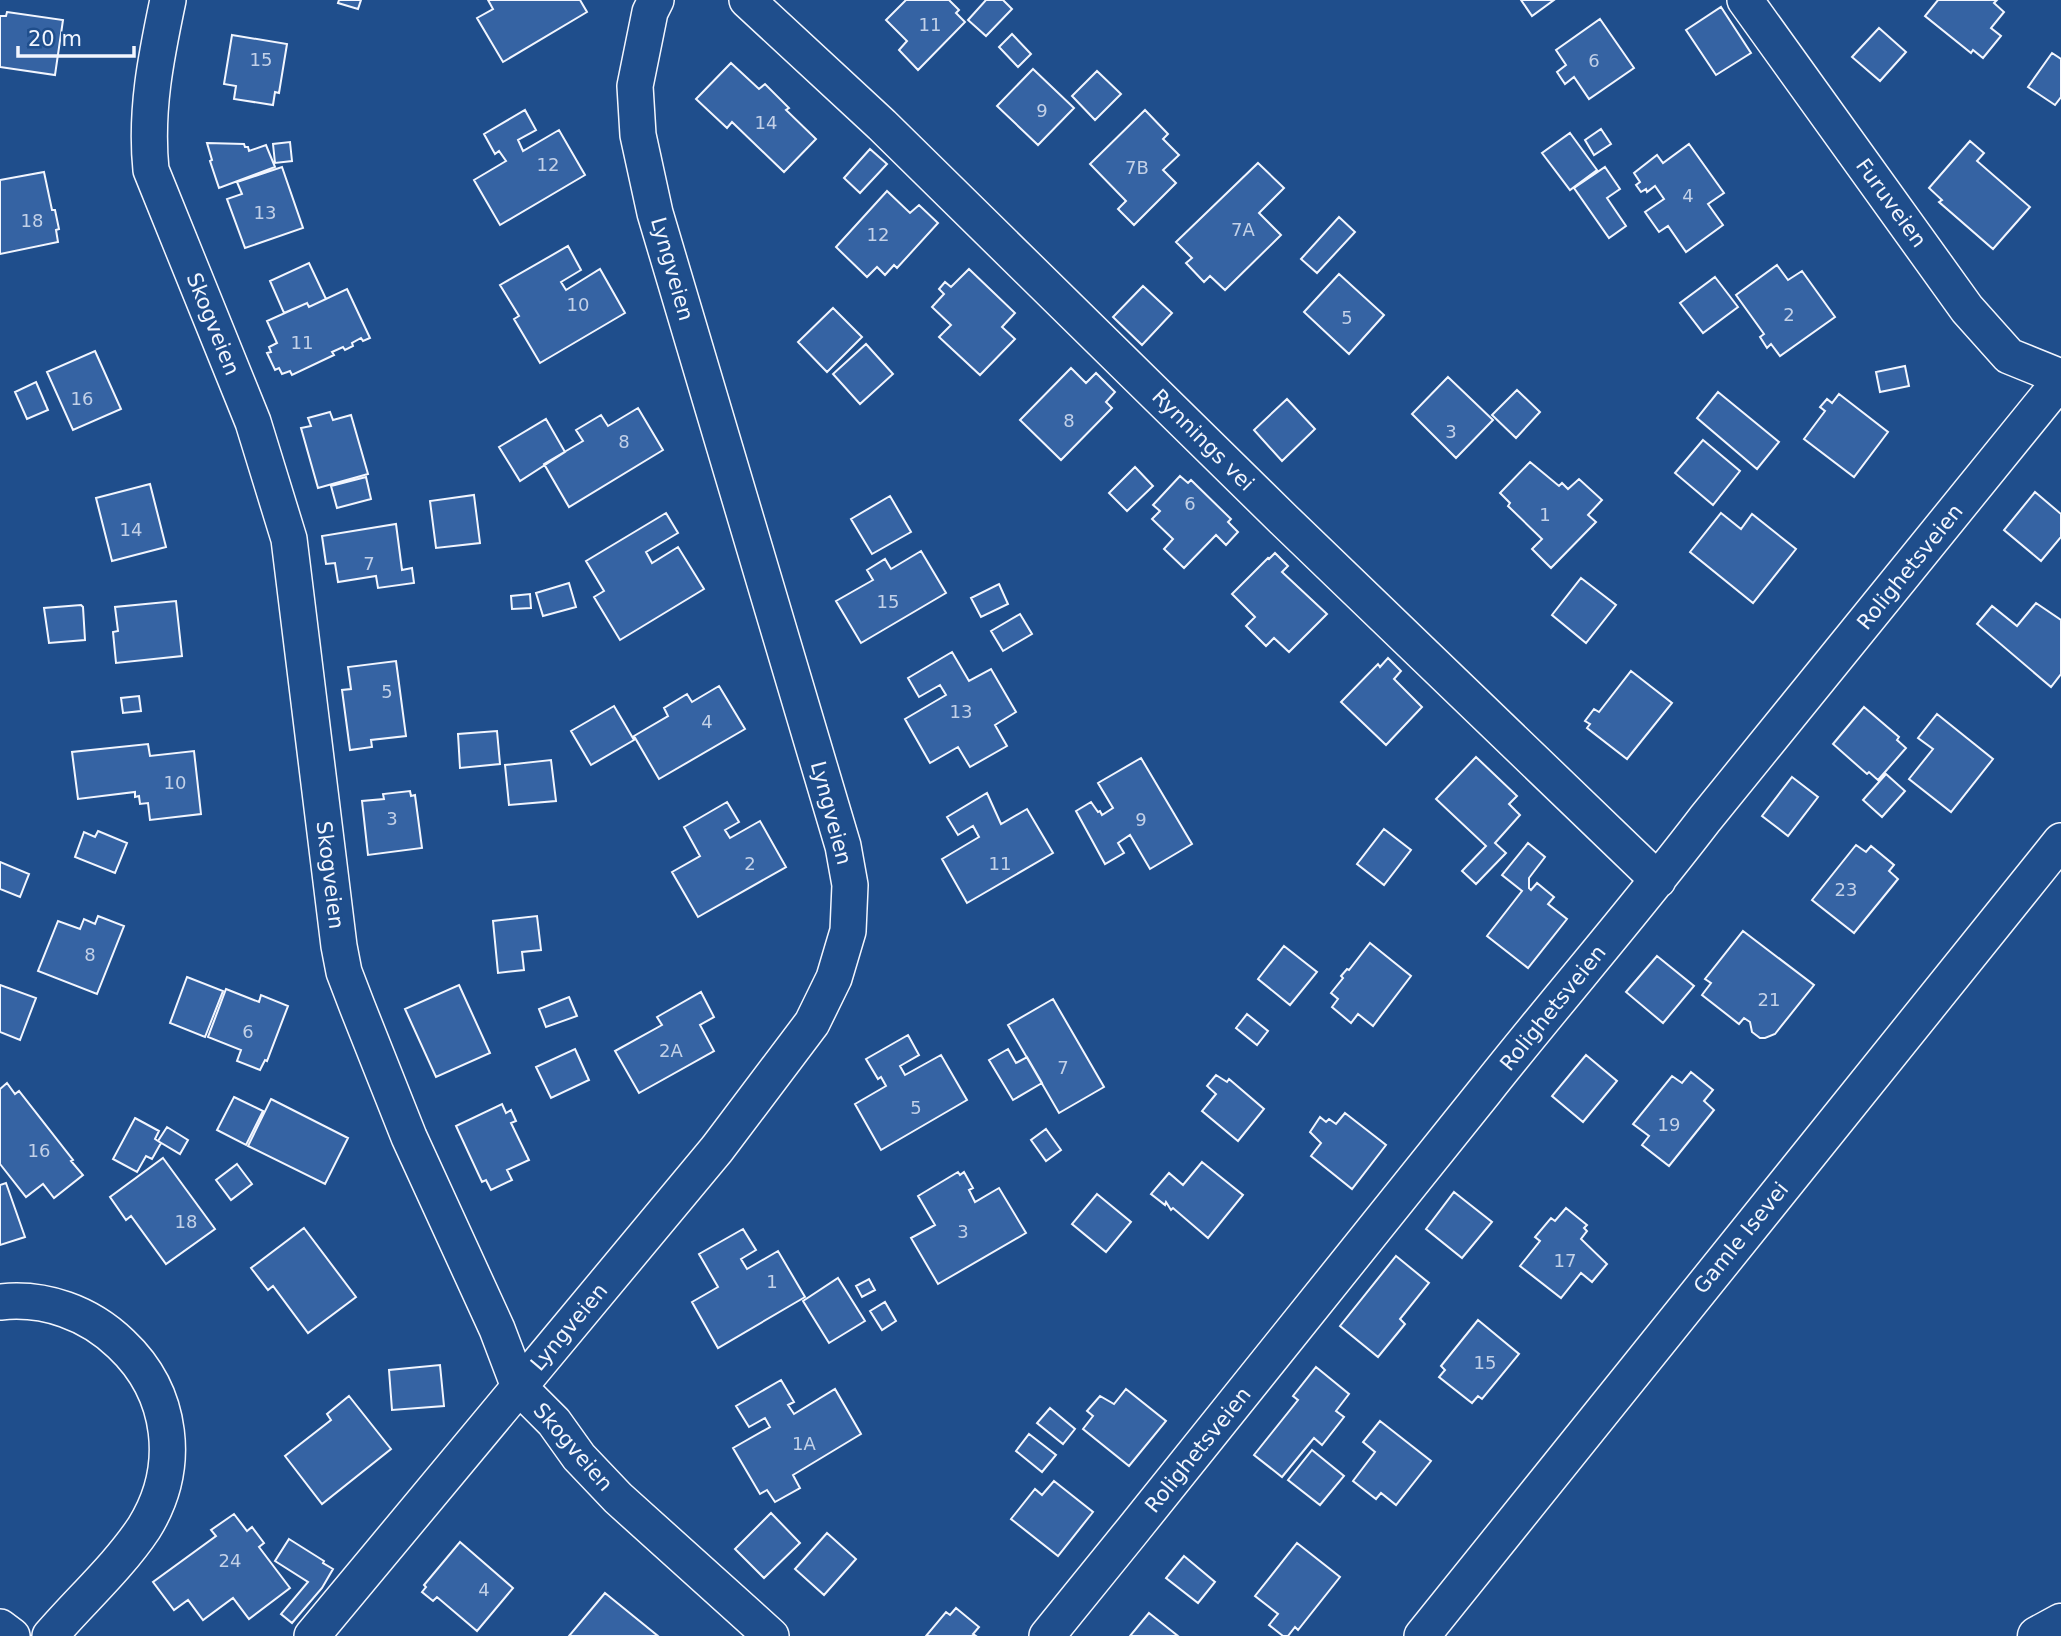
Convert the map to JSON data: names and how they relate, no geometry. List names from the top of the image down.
{
  "streets": {
    "street": [
      "Furuveien",
      "Lyngveien",
      "Skogveien",
      "Rynnings vei",
      "Rolighetsveien",
      "Gamle Isevei"
    ]
  },
  "crossings": [
    ["Furuveien", "Rolighetsveien"],
    ["Lyngveien", "Skogveien"],
    ["Rynnings vei", "Rolighetsveien"]
  ],
  "house_numbers": [
    "11",
    "15",
    "6",
    "9",
    "14",
    "12",
    "7B",
    "4",
    "13",
    "18",
    "7A",
    "12",
    "10",
    "2",
    "5",
    "11",
    "16",
    "8",
    "3",
    "8",
    "6",
    "1",
    "14",
    "7",
    "15",
    "5",
    "13",
    "4",
    "10",
    "3",
    "9",
    "2",
    "11",
    "23",
    "8",
    "21",
    "6",
    "2A",
    "7",
    "5",
    "19",
    "16",
    "18",
    "3",
    "17",
    "1",
    "15",
    "1A",
    "24",
    "4"
  ],
  "scale_bar": "20 m"
}
